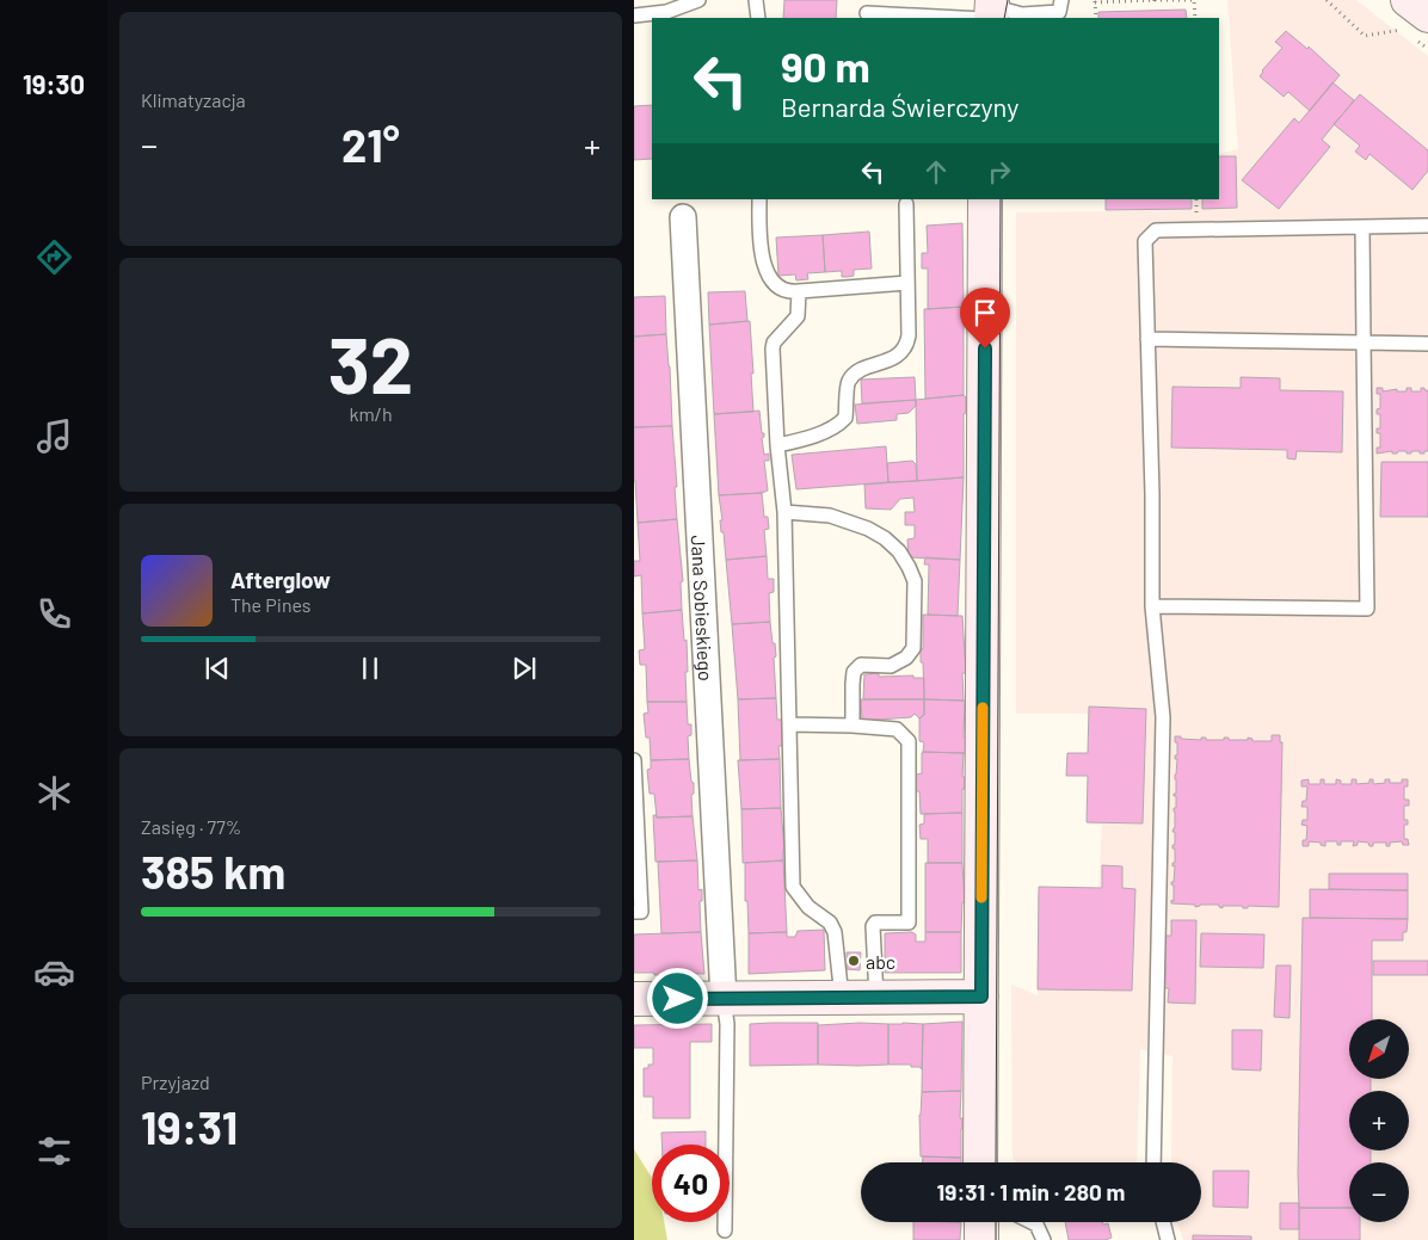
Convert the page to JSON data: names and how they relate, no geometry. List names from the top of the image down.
{
  "streets": {
    "street": ["Jana Sobieskiego"]
  },
  "places": ["abc"],
  "north": "bottom left",
  "page": {
    "tabs": "19:30",
    "tile": [
      "Klimatyzacja",
      ["32", "km/h"],
      ["Zasięg · 77%", "385 km"],
      ["Przyjazd", "19:31"]
    ],
    "turn": ["90 m", "Bernarda Świerczyny"],
    "heat": ["−", "21°", "+"],
    "song": ["Afterglow", "The Pines"],
    "map_buttons": ["+", "−"],
    "limit": "40",
    "trip": "19:31 · 1 min · 280 m"
  }
}
